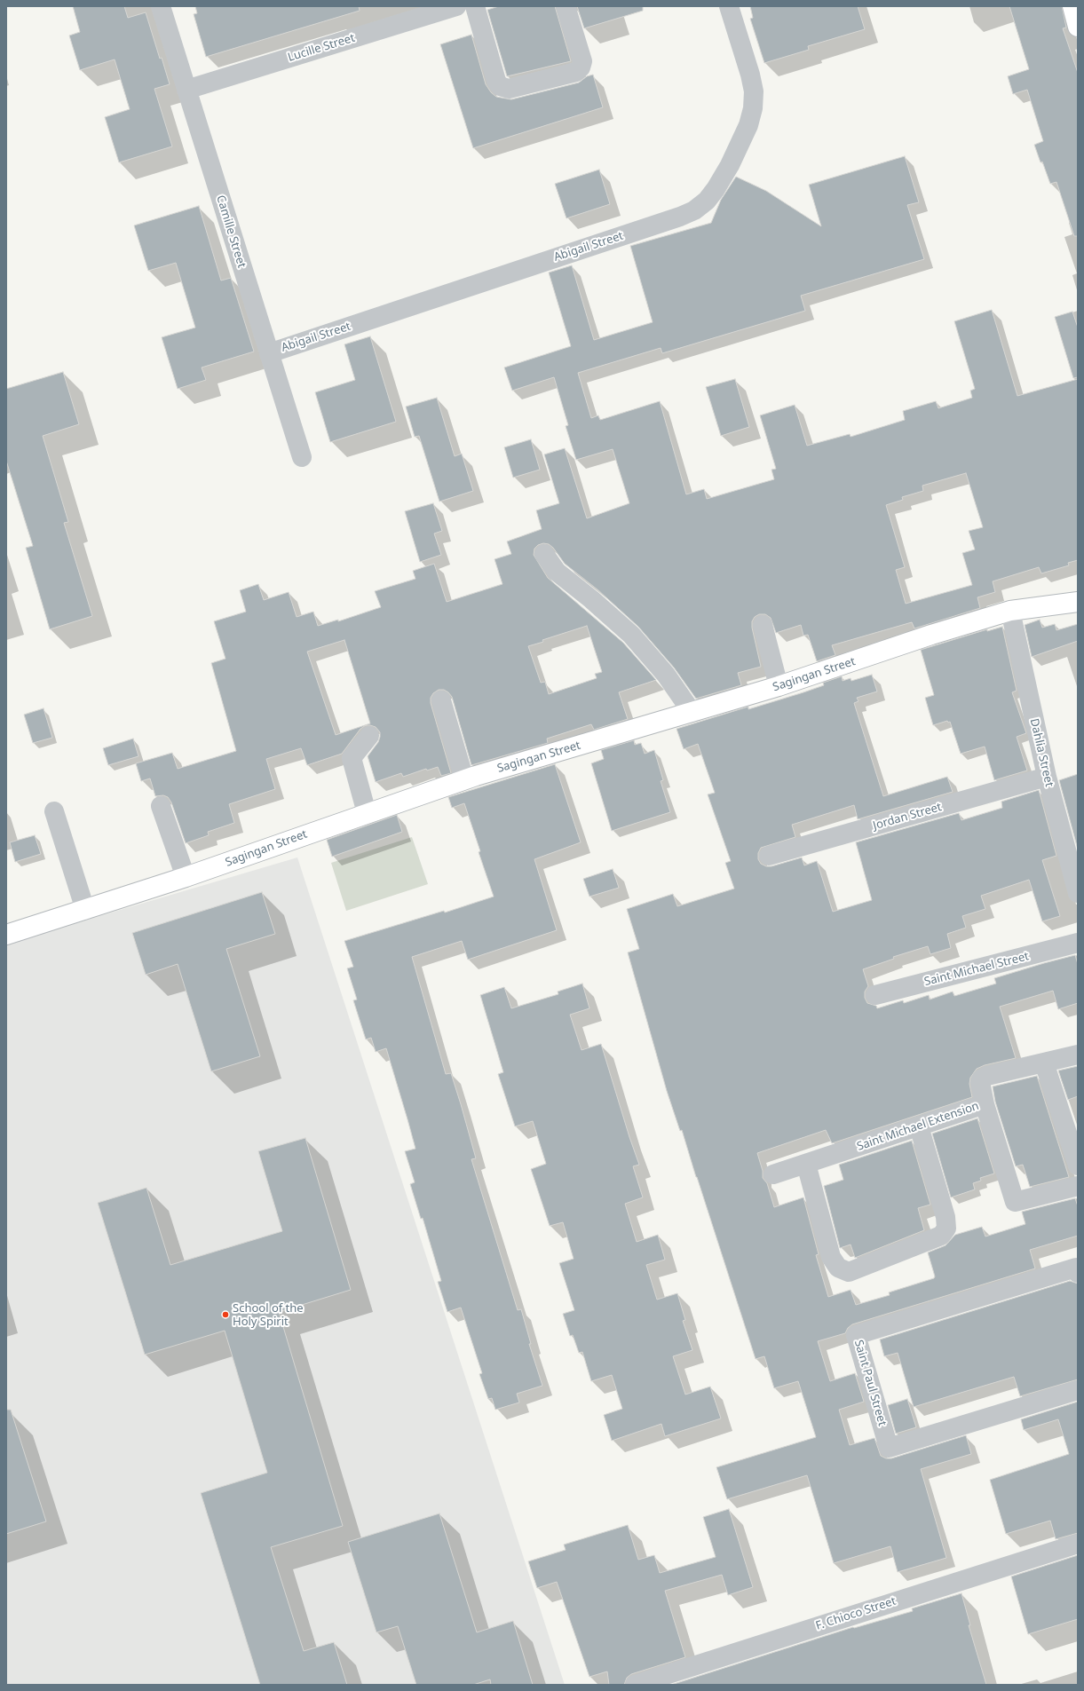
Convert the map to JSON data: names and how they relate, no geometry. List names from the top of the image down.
{
  "streets": {
    "main road": ["Sagingan Street"],
    "street": [
      "Lucille Street",
      "Camille Street",
      "Abigail Street",
      "Dahlia Street",
      "Jordan Street",
      "Saint Michael Street",
      "Saint Michael Extension",
      "Saint Paul Street",
      "F. Chioco Street"
    ]
  },
  "crossings": [
    ["Lucille Street", "Camille Street"],
    ["Camille Street", "Abigail Street"],
    ["Sagingan Street", "Dahlia Street"],
    ["Dahlia Street", "Jordan Street"]
  ],
  "places": ["School of the Holy Spirit"]
}
